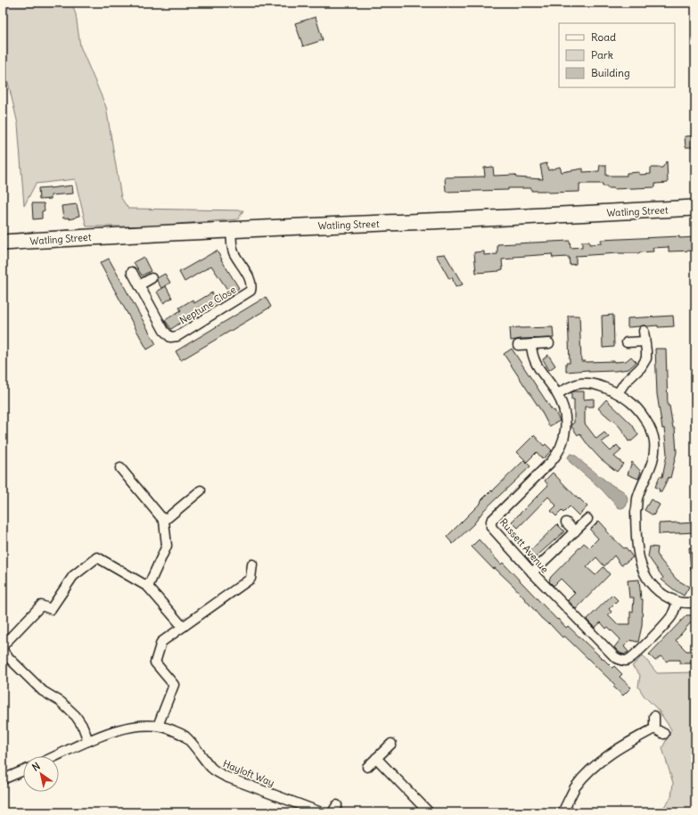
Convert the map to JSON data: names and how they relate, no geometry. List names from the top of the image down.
{
  "streets": {
    "highway": ["Watling Street"],
    "street": ["Neptune Close", "Russett Avenue", "Hayloft Way"]
  },
  "crossings": [
    ["Watling Street", "Neptune Close"]
  ],
  "legend": ["Road", "Park", "Building"],
  "north": "top left"
}
